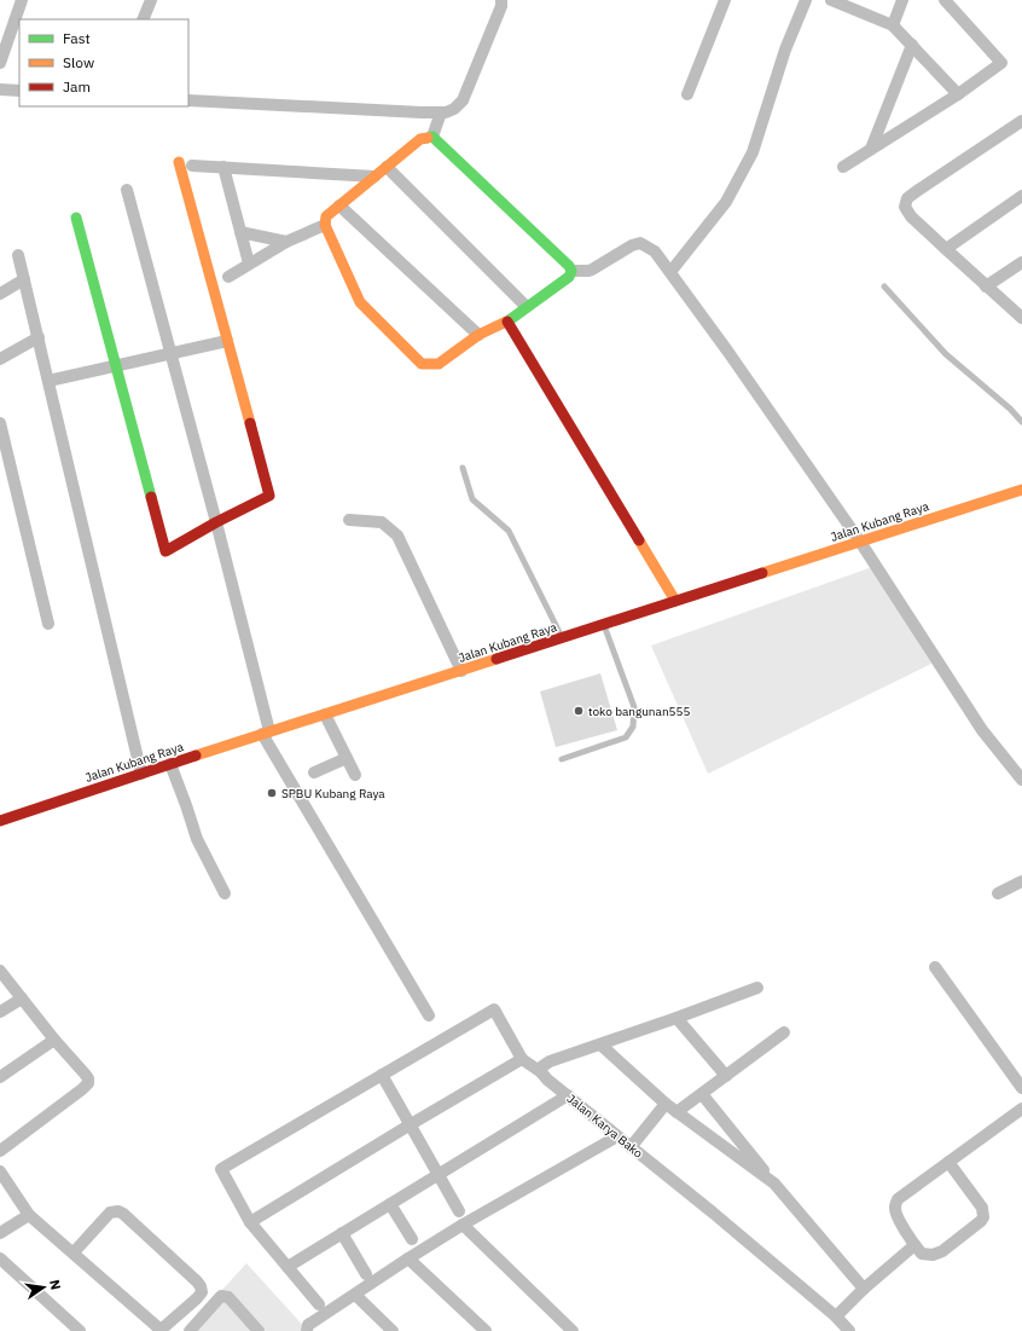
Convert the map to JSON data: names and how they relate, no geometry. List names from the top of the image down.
{
  "streets": {
    "main road": ["Jalan Kubang Raya"],
    "street": ["Jalan Karya Bako"]
  },
  "places": ["toko bangunan555", "SPBU Kubang Raya"],
  "legend": ["Fast", "Slow", "Jam"],
  "north": "right"
}
